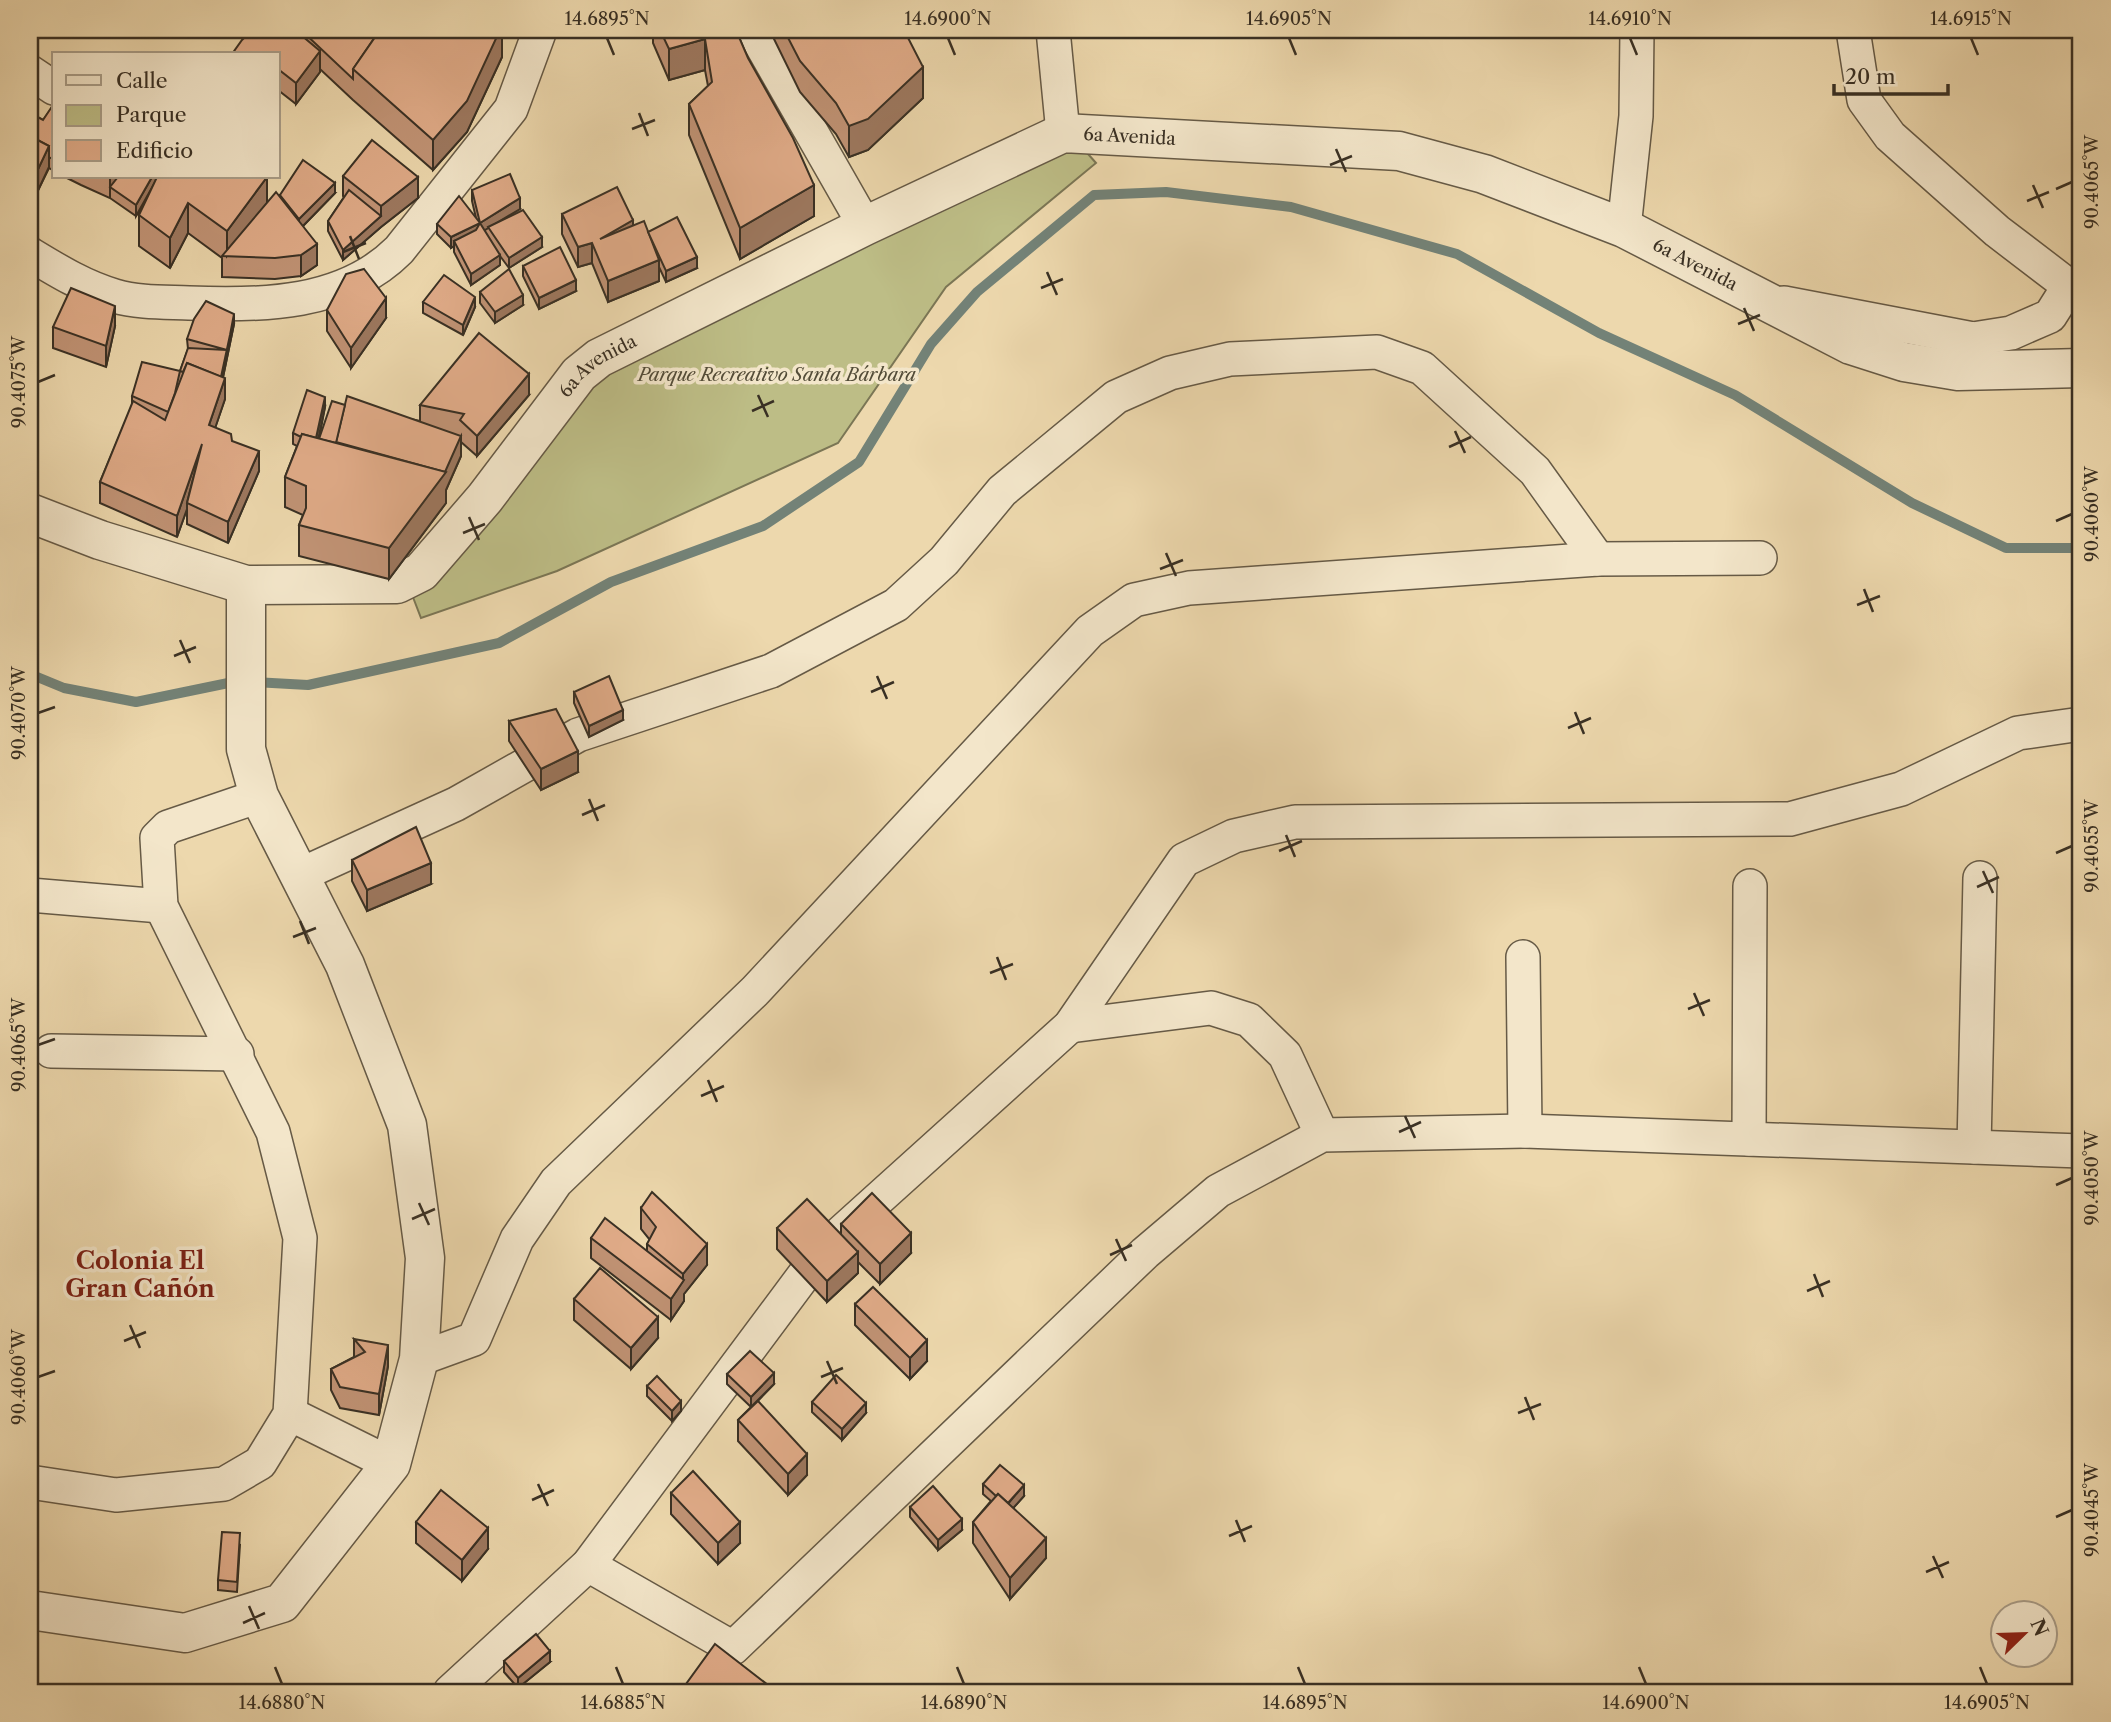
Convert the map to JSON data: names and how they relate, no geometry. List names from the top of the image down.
{
  "streets": {
    "street": ["6a Avenida"]
  },
  "districts": ["Colonia El Gran Cañón"],
  "parks": ["Parque Recreativo Santa Bárbara"],
  "legend": ["Calle", "Parque", "Edificio"],
  "scale_bar": "20 m",
  "north": "top right",
  "coordinates": [
    "14.6895°N",
    "14.6900°N",
    "14.6905°N",
    "14.6910°N",
    "14.6915°N",
    "90.4065°W",
    "90.4075°W",
    "90.4060°W",
    "90.4070°W",
    "90.4055°W",
    "90.4050°W",
    "90.4045°W",
    "14.6880°N",
    "14.6885°N",
    "14.6890°N"
  ]
}
